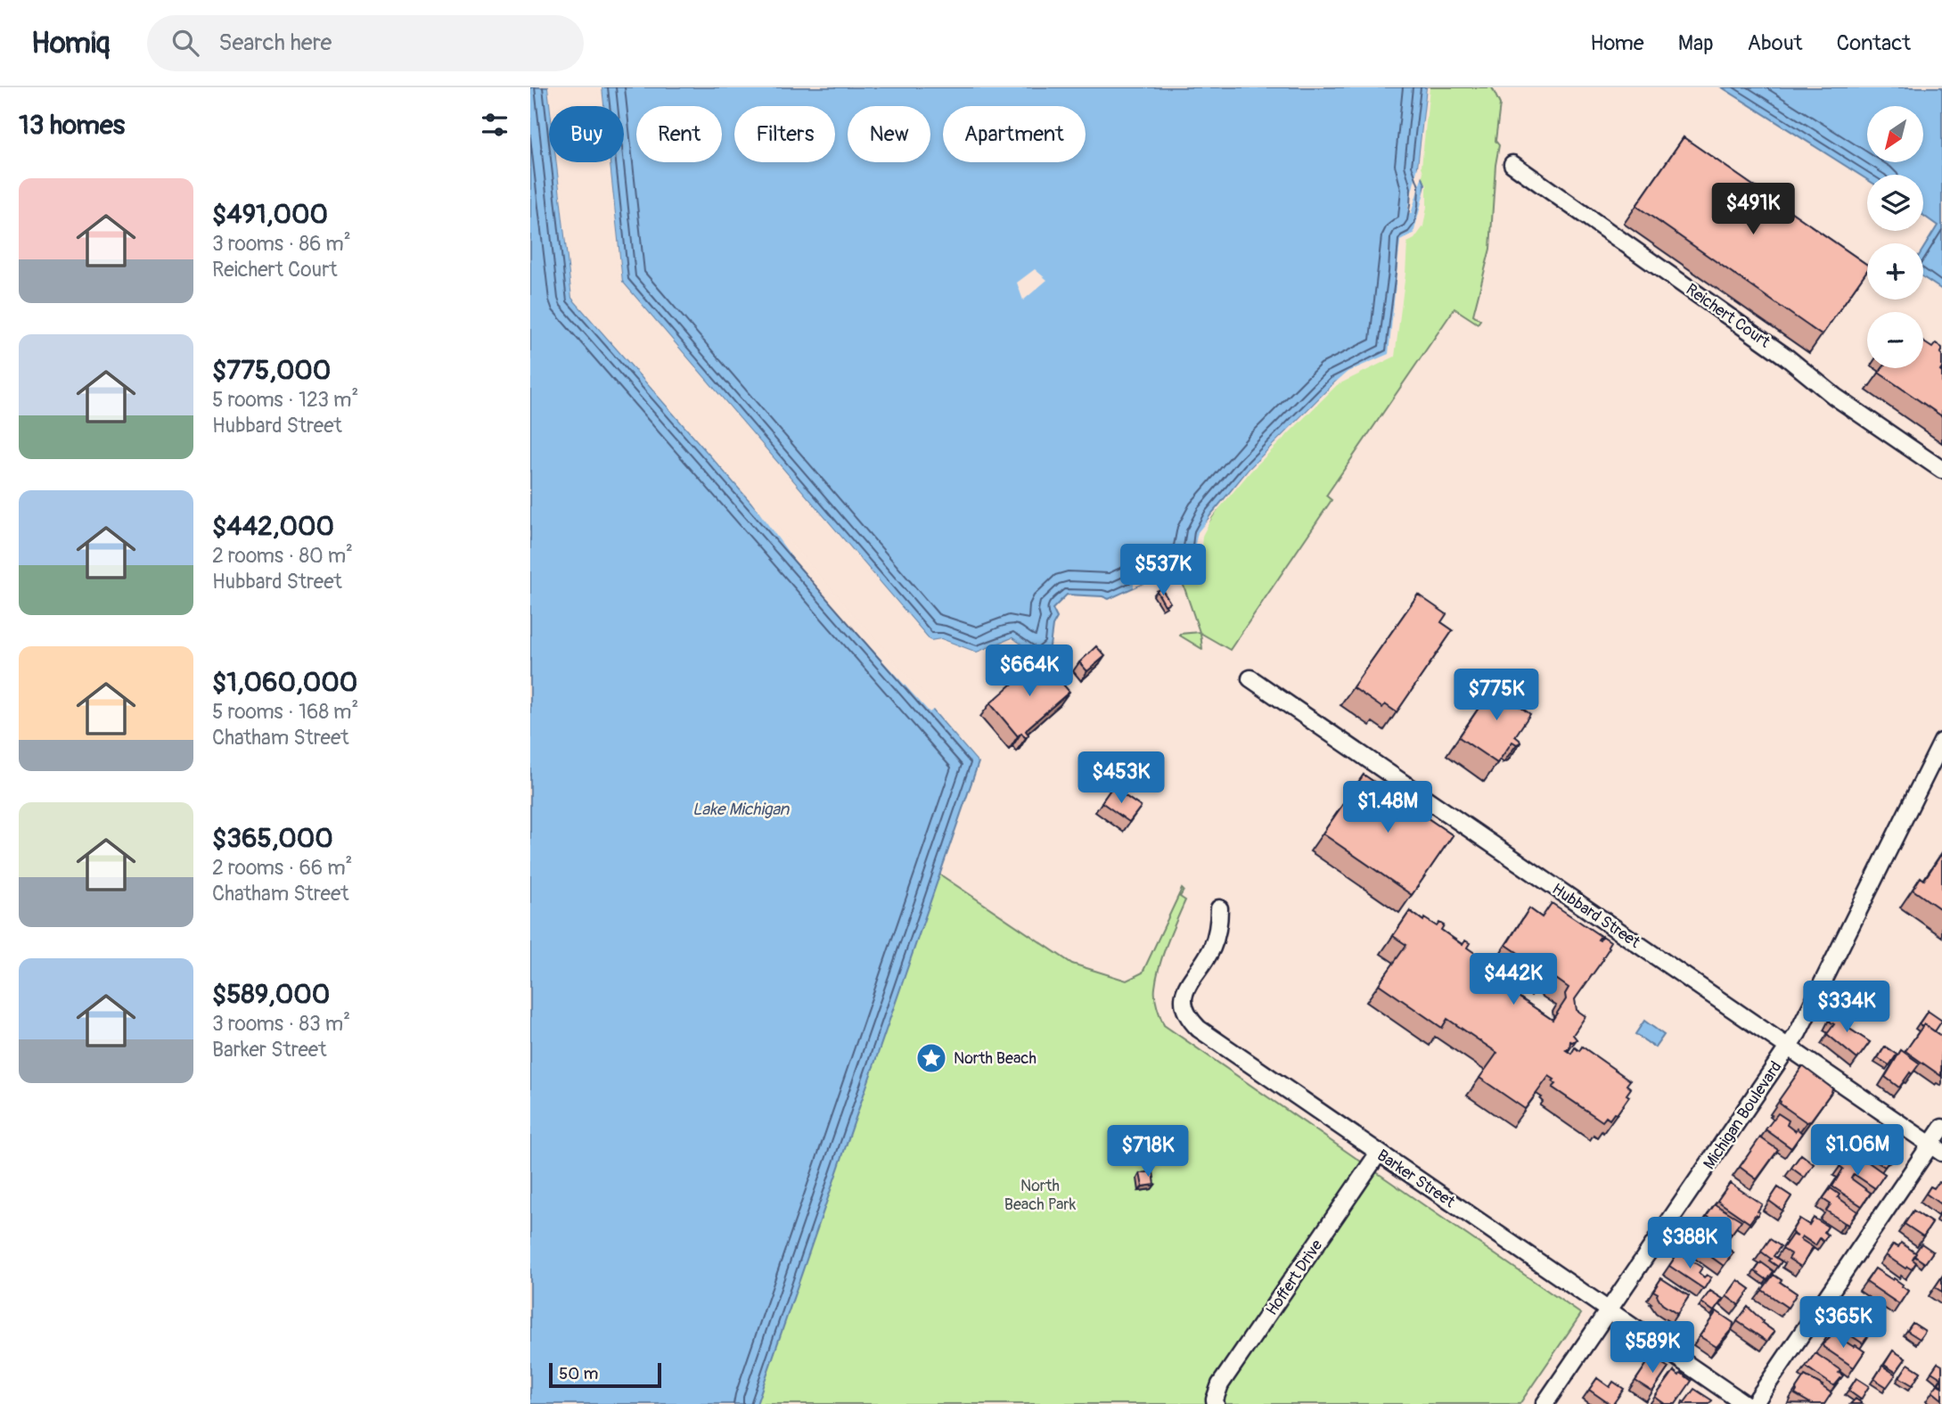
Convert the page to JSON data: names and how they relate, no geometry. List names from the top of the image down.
{
  "streets": {
    "street": [
      "Reichert Court",
      "Hubbard Street",
      "Michigan Boulevard",
      "Barker Street",
      "Hoffert Drive"
    ]
  },
  "crossings": [
    ["Hubbard Street", "Michigan Boulevard"],
    ["Michigan Boulevard", "Barker Street"],
    ["Barker Street", "Hoffert Drive"]
  ],
  "water": ["Lake Michigan"],
  "parks": ["North Beach Park"],
  "places": {
    "place": ["North Beach"]
  },
  "scale_bar": "50 m",
  "north": "bottom left",
  "page": {
    "header": "Homiq",
    "search": "Search here",
    "nav": [
      "Home",
      "Map",
      "About",
      "Contact"
    ],
    "heading": "13 homes",
    "map_buttons": ["+", "−"],
    "chip": [
      "Buy",
      "Rent",
      "Filters",
      "New",
      "Apartment"
    ],
    "list": [
      {
        "name": "$491,000",
        "note": "3 rooms · 86 m² · Reichert Court"
      },
      {
        "name": "$775,000",
        "note": "5 rooms · 123 m² · Hubbard Street"
      },
      {
        "name": "$442,000",
        "note": "2 rooms · 80 m² · Hubbard Street"
      },
      {
        "name": "$1,060,000",
        "note": "5 rooms · 168 m² · Chatham Street"
      },
      {
        "name": "$365,000",
        "note": "2 rooms · 66 m² · Chatham Street"
      },
      {
        "name": "$589,000",
        "note": "3 rooms · 83 m² · Barker Street"
      }
    ],
    "price": [
      "$491K",
      "$537K",
      "$664K",
      "$775K",
      "$453K",
      "$1.48M",
      "$442K",
      "$334K",
      "$1.06M",
      "$718K",
      "$388K",
      "$365K",
      "$589K"
    ],
    "scale": "50 m"
  }
}
